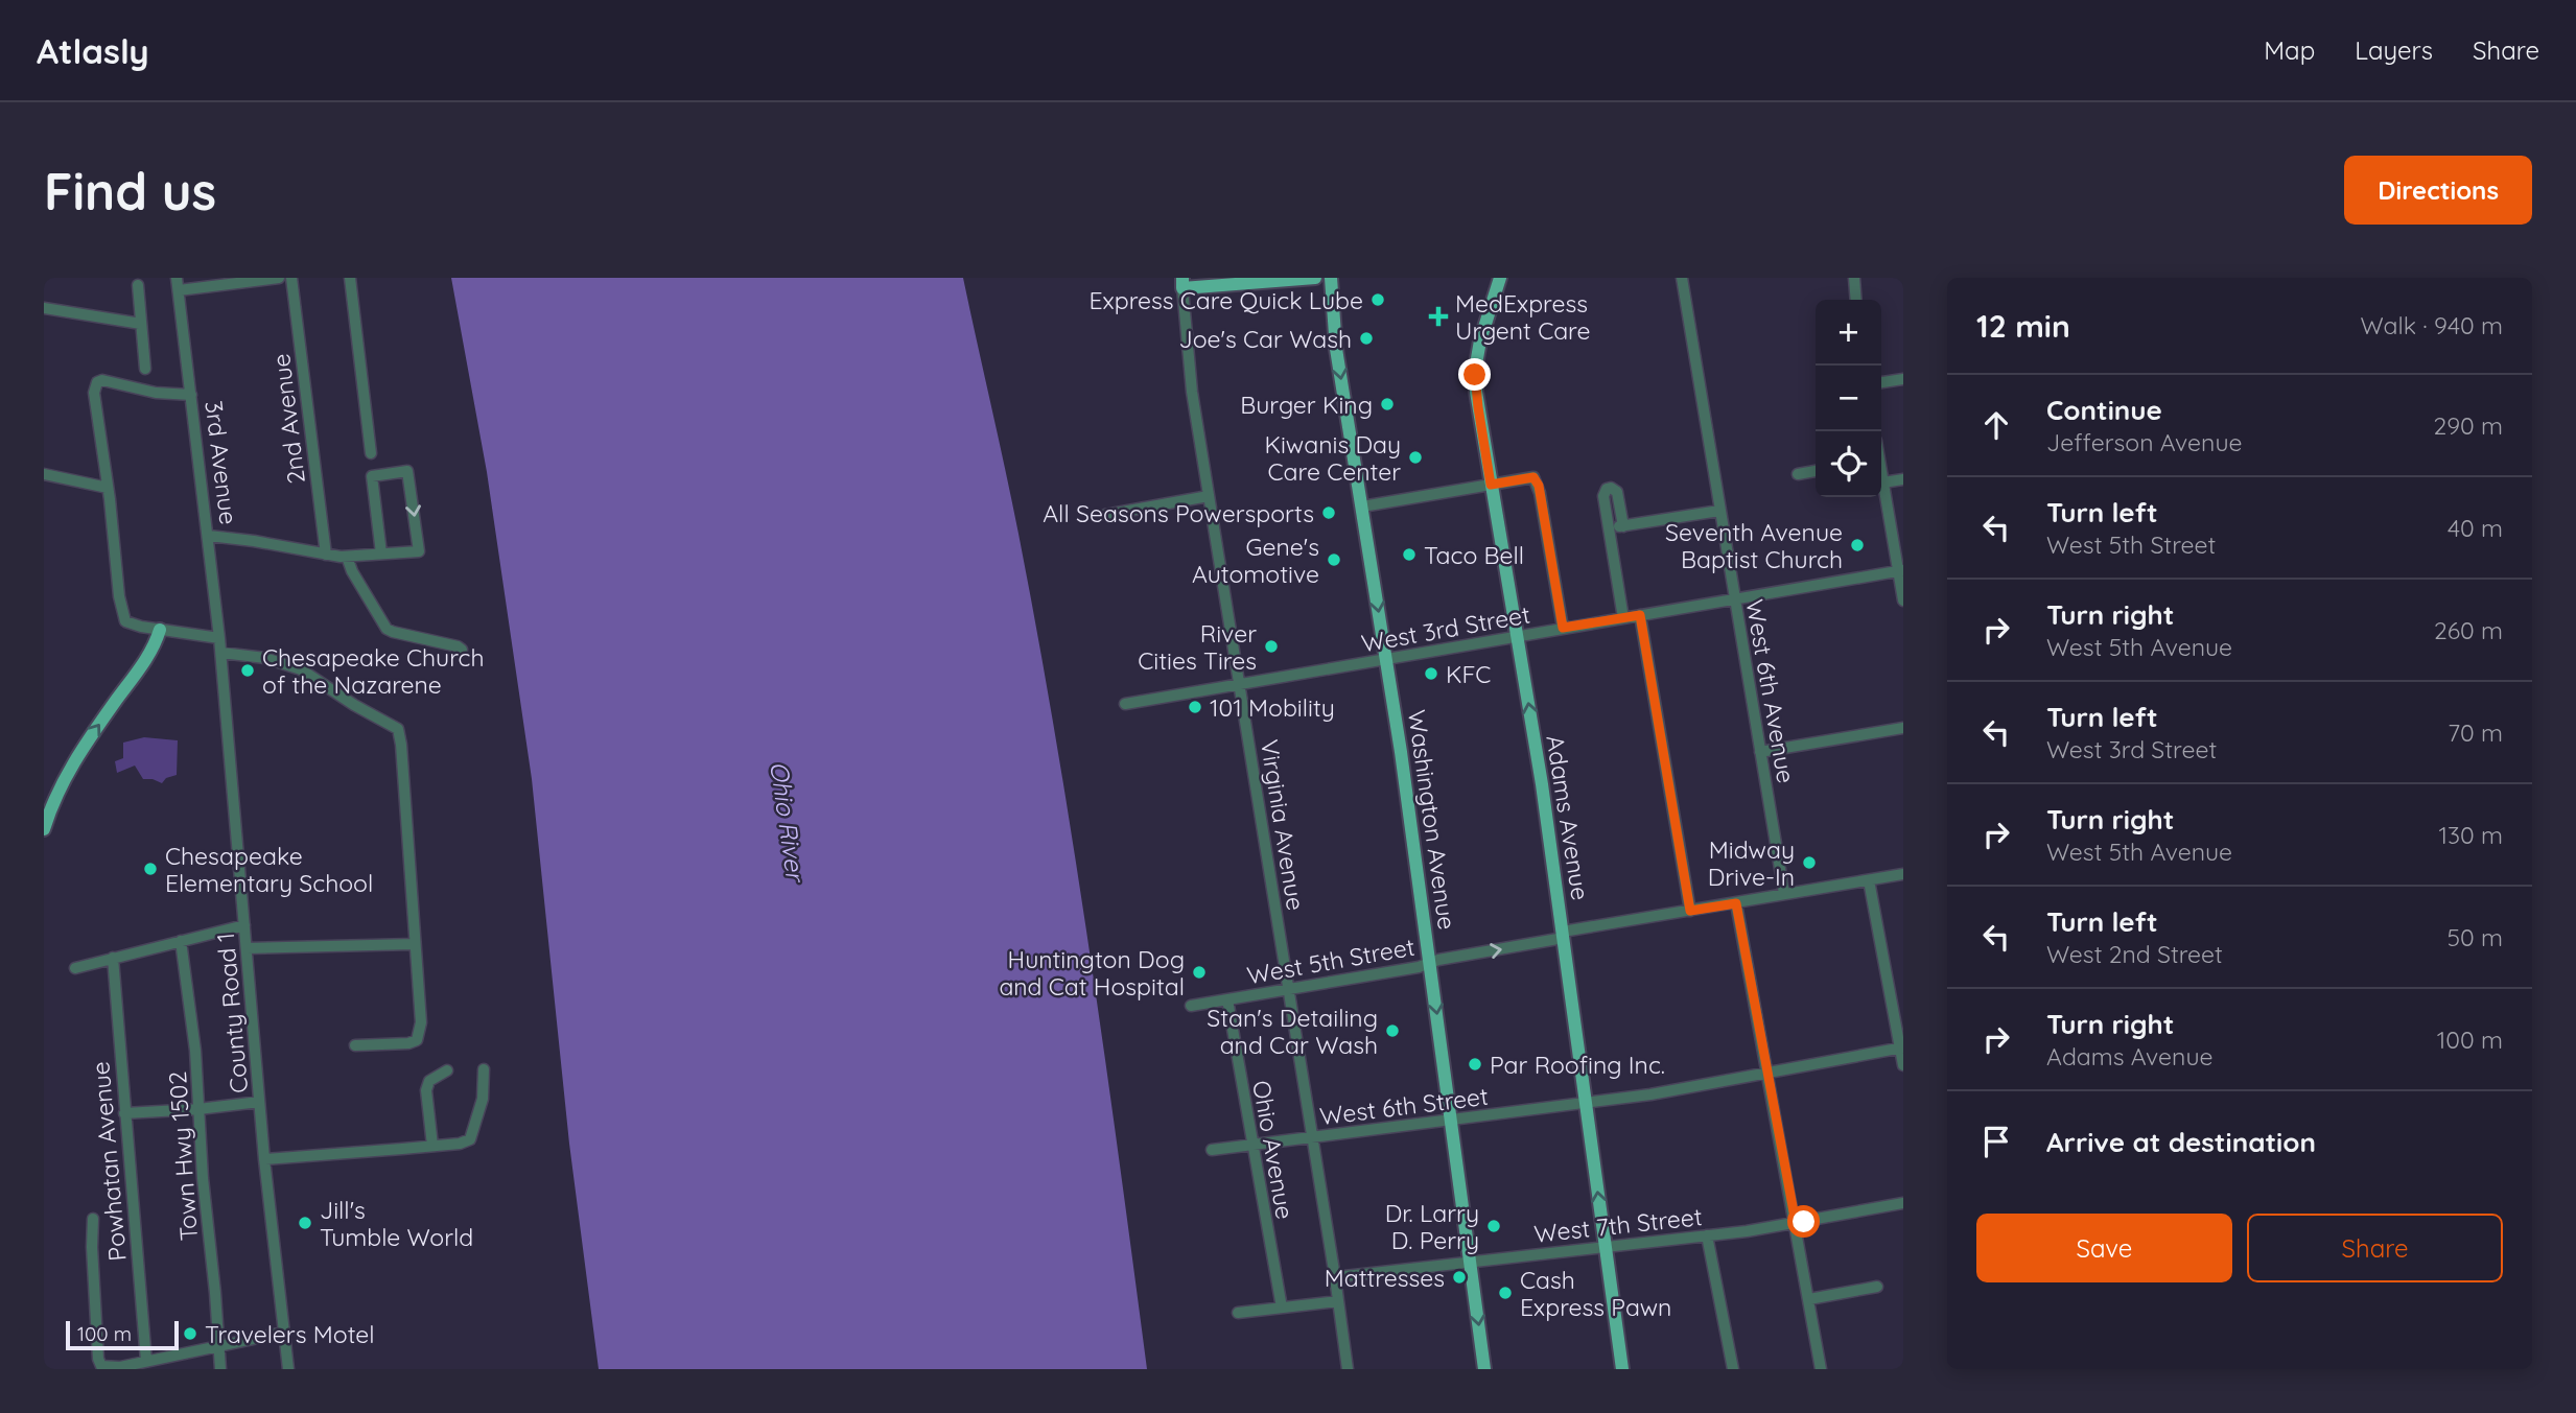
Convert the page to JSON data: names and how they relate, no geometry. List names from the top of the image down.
{
  "streets": {
    "main road": ["Adams Avenue", "Washington Avenue"],
    "street": [
      "2nd Avenue",
      "3rd Avenue",
      "West 3rd Street",
      "West 6th Avenue",
      "Virginia Avenue",
      "West 5th Street",
      "County Road 1",
      "West 6th Street",
      "Ohio Avenue",
      "Town Hwy 1502",
      "Powhatan Avenue",
      "West 7th Street"
    ]
  },
  "crossings": [
    ["3rd Avenue", "County Road 1"],
    ["West 3rd Street", "West 6th Avenue"],
    ["West 3rd Street", "Adams Avenue"],
    ["West 3rd Street", "Washington Avenue"],
    ["West 3rd Street", "Virginia Avenue"],
    ["West 6th Avenue", "West 5th Street"],
    ["Adams Avenue", "West 5th Street"],
    ["Adams Avenue", "West 6th Street"],
    ["Adams Avenue", "West 7th Street"],
    ["Washington Avenue", "West 5th Street"],
    ["Washington Avenue", "West 6th Street"],
    ["Washington Avenue", "West 7th Street"],
    ["Virginia Avenue", "West 5th Street"],
    ["Virginia Avenue", "West 6th Street"],
    ["Virginia Avenue", "West 7th Street"],
    ["West 5th Street", "Ohio Avenue"],
    ["West 6th Street", "Ohio Avenue"]
  ],
  "one_way": ["Adams Avenue", "Washington Avenue"],
  "water": ["Ohio River"],
  "places": {
    "other": [
      "Express Care Quick Lube",
      "Joe's Car Wash",
      "Burger King",
      "Kiwanis Day Care Center",
      "All Seasons Powersports",
      "Seventh Avenue Baptist Church",
      "Taco Bell",
      "Gene's Automotive",
      "River Cities Tires",
      "Chesapeake Church of the Nazarene",
      "KFC",
      "101 Mobility",
      "Midway Drive-In",
      "Chesapeake Elementary School",
      "Huntington Dog and Cat Hospital",
      "Stan's Detailing and Car Wash",
      "Par Roofing Inc.",
      "Jill's Tumble World",
      "Dr. Larry D. Perry",
      "Mattresses",
      "Cash Express Pawn",
      "Travelers Motel"
    ],
    "health": ["MedExpress Urgent Care"]
  },
  "scale_bar": "100 m",
  "page": {
    "header": "Atlasly",
    "nav": ["Map", "Layers", "Share"],
    "buttons": [
      "Directions",
      ["Save", "Share"]
    ],
    "title": "Find us",
    "heading": ["12 min", "Walk · 940 m"],
    "map_buttons": ["+", "−"],
    "list": [
      ["Continue", "Jefferson Avenue", "290 m"],
      ["Turn left", "West 5th Street", "40 m"],
      ["Turn right", "West 5th Avenue", "260 m"],
      ["Turn left", "West 3rd Street", "70 m"],
      ["Turn right", "West 5th Avenue", "130 m"],
      ["Turn left", "West 2nd Street", "50 m"],
      ["Turn right", "Adams Avenue", "100 m"],
      "Arrive at destination"
    ],
    "scale": "100 m"
  }
}
